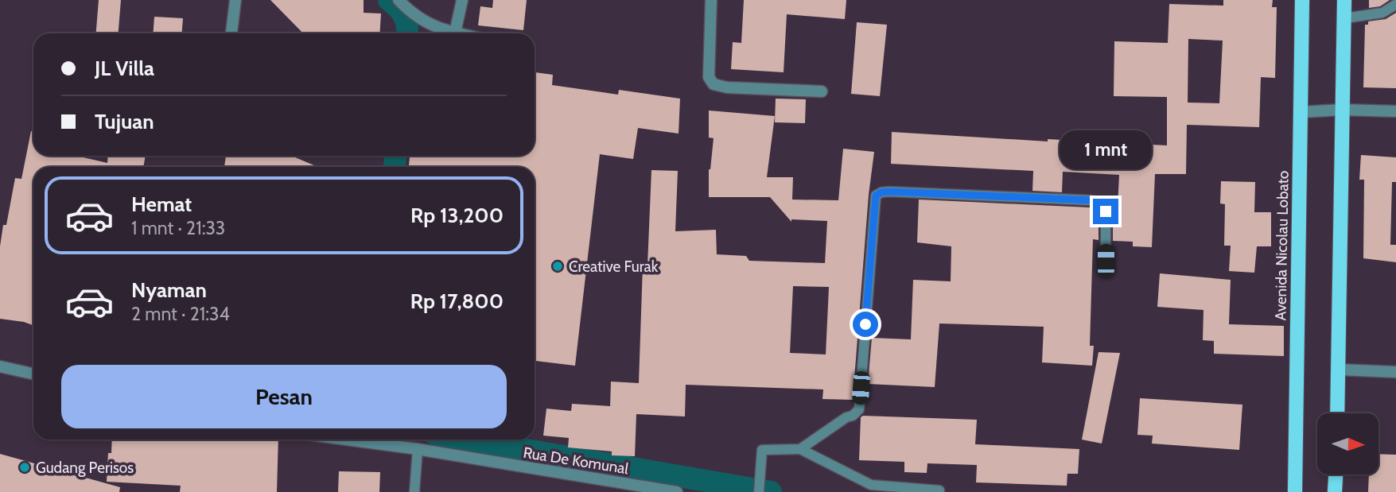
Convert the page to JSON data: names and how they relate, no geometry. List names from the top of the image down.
{
  "streets": {
    "main road": ["Avenida Nicolau Lobato"],
    "street": ["Rua De Komunal"]
  },
  "places": ["Creative Furak", "Gudang Perisos"],
  "north": "right",
  "page": {
    "banner": ["JL Villa", "Tujuan"],
    "bubble": "1 mnt",
    "list": [
      {
        "name": "Hemat",
        "note": "1 mnt · 21:33",
        "value": "Rp 13,200"
      },
      {
        "name": "Nyaman",
        "note": "2 mnt · 21:34",
        "value": "Rp 17,800"
      }
    ],
    "buttons": "Pesan"
  }
}
